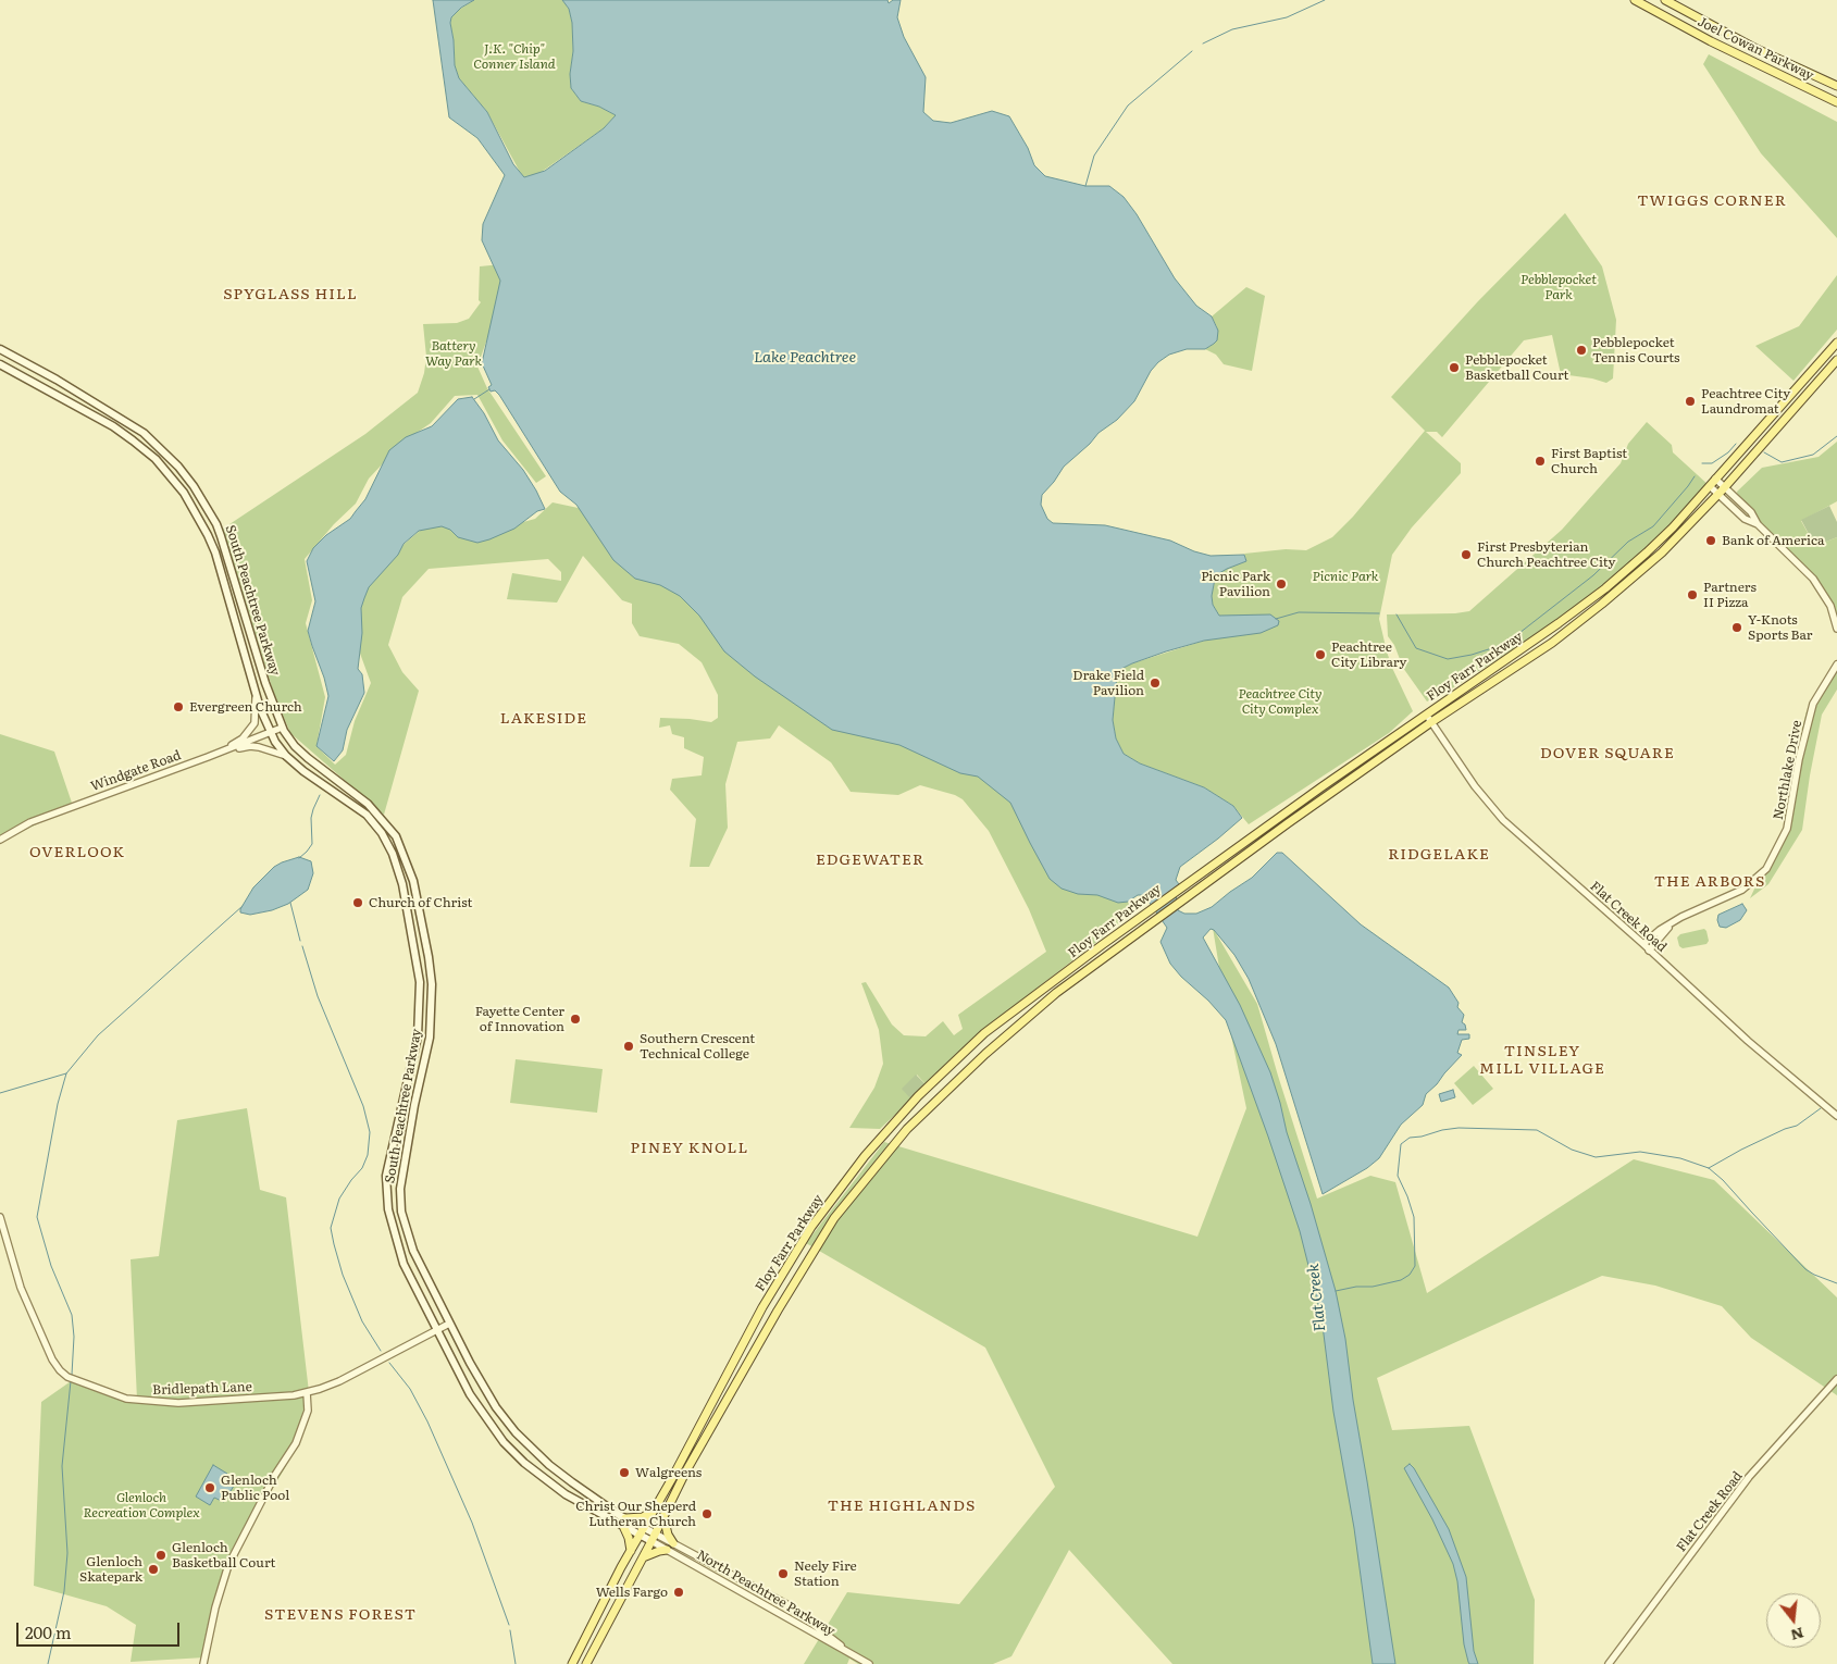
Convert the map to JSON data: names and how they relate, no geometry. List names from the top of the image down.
{
  "streets": {
    "main road": ["Joel Cowan Parkway", "South Peachtree Parkway", "Floy Farr Parkway"],
    "street": [
      "Northlake Drive",
      "Windgate Road",
      "Flat Creek Road",
      "Bridlepath Lane",
      "North Peachtree Parkway"
    ]
  },
  "crossings": [
    ["South Peachtree Parkway", "Floy Farr Parkway"],
    ["South Peachtree Parkway", "Windgate Road"],
    ["South Peachtree Parkway", "Bridlepath Lane"],
    ["South Peachtree Parkway", "North Peachtree Parkway"],
    ["Floy Farr Parkway", "Flat Creek Road"],
    ["Floy Farr Parkway", "North Peachtree Parkway"],
    ["Northlake Drive", "Flat Creek Road"]
  ],
  "districts": [
    "TWIGGS CORNER",
    "SPYGLASS HILL",
    "LAKESIDE",
    "DOVER SQUARE",
    "OVERLOOK",
    "RIDGELAKE",
    "EDGEWATER",
    "THE ARBORS",
    "TINSLEY MILL VILLAGE",
    "PINEY KNOLL",
    "THE HIGHLANDS",
    "STEVENS FOREST"
  ],
  "water": ["Lake Peachtree", "Flat Creek"],
  "parks": [
    "J.K. \"Chip\" Conner Island",
    "Pebblepocket Park",
    "Battery Way Park",
    "Picnic Park",
    "Peachtree City City Complex",
    "Glenloch Recreation Complex"
  ],
  "places": [
    "Pebblepocket Tennis Courts",
    "Pebblepocket Basketball Court",
    "Peachtree City Laundromat",
    "First Baptist Church",
    "Bank of America",
    "First Presbyterian Church Peachtree City",
    "Picnic Park Pavilion",
    "Partners II Pizza",
    "Y-Knots Sports Bar",
    "Peachtree City Library",
    "Drake Field Pavilion",
    "Evergreen Church",
    "Church of Christ",
    "Fayette Center of Innovation",
    "Southern Crescent Technical College",
    "Walgreens",
    "Glenloch Public Pool",
    "Christ Our Sheperd Lutheran Church",
    "Glenloch Basketball Court",
    "Glenloch Skatepark",
    "Neely Fire Station",
    "Wells Fargo"
  ],
  "scale_bar": "200 m",
  "north": "bottom"
}
